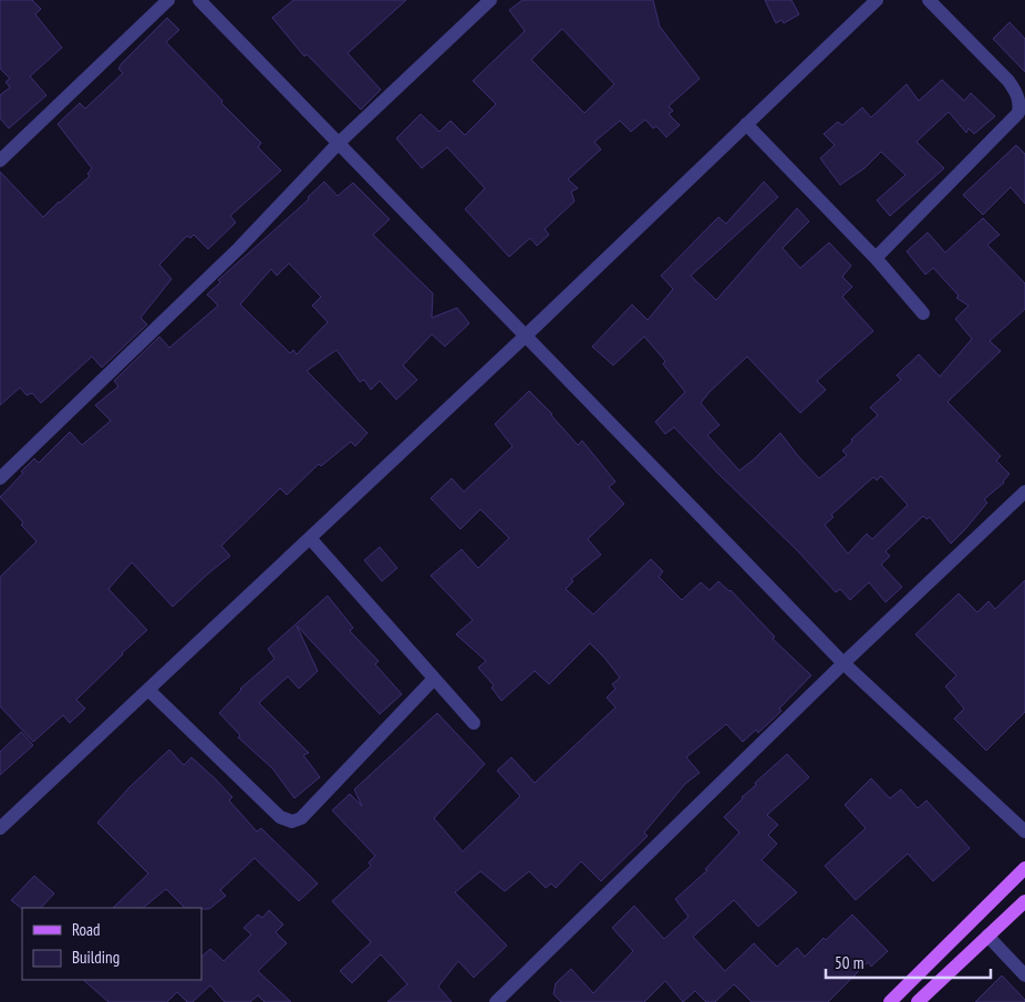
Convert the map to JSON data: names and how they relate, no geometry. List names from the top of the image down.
{
  "legend": ["Road", "Building"],
  "scale_bar": "50 m"
}
